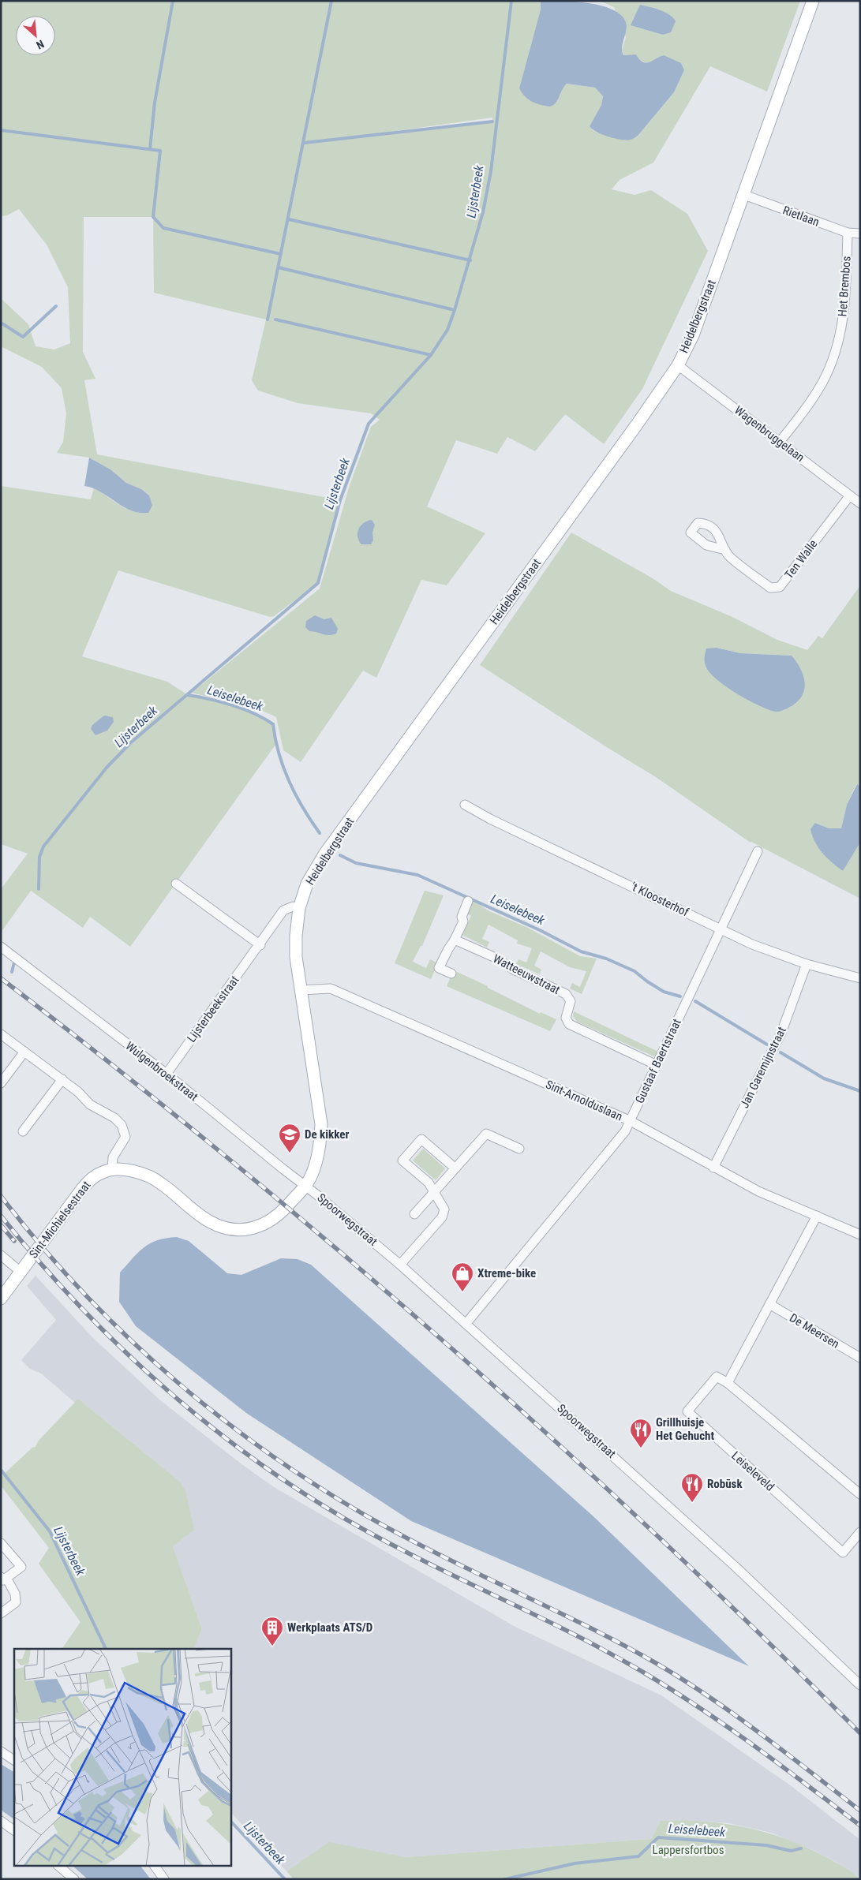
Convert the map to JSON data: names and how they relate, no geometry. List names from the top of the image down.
{
  "streets": {
    "main road": ["Heidelbergstraat", "Sint-Michielsestraat"],
    "street": [
      "Rietlaan",
      "Het Brembos",
      "Wagenbruggelaan",
      "Ten Walle",
      "'t Kloosterhof",
      "Watteeuwstraat",
      "Lijsterbeekstraat",
      "Gustaaf Baertstraat",
      "Jan Garemijnstraat",
      "Wulgenbroekstraat",
      "Sint-Arnolduslaan",
      "Spoorwegstraat",
      "De Meersen",
      "Leiseleveld"
    ]
  },
  "crossings": [
    ["Rietlaan", "Het Brembos"],
    ["Rietlaan", "Heidelbergstraat"],
    ["Het Brembos", "Wagenbruggelaan"],
    ["Heidelbergstraat", "Wagenbruggelaan"],
    ["Heidelbergstraat", "Lijsterbeekstraat"],
    ["Heidelbergstraat", "Wulgenbroekstraat"],
    ["Heidelbergstraat", "Sint-Arnolduslaan"],
    ["Heidelbergstraat", "Sint-Michielsestraat"],
    ["Heidelbergstraat", "Spoorwegstraat"],
    ["Wagenbruggelaan", "Ten Walle"],
    ["'t Kloosterhof", "Gustaaf Baertstraat"],
    ["'t Kloosterhof", "Jan Garemijnstraat"],
    ["Watteeuwstraat", "Gustaaf Baertstraat"],
    ["Lijsterbeekstraat", "Wulgenbroekstraat"],
    ["Gustaaf Baertstraat", "Sint-Arnolduslaan"],
    ["Gustaaf Baertstraat", "Spoorwegstraat"],
    ["Jan Garemijnstraat", "Sint-Arnolduslaan"],
    ["Wulgenbroekstraat", "Sint-Michielsestraat"],
    ["Wulgenbroekstraat", "Spoorwegstraat"],
    ["Sint-Michielsestraat", "Spoorwegstraat"]
  ],
  "water": ["Lijsterbeek", "Leiselebeek"],
  "parks": ["Lappersfortbos"],
  "places": {
    "school or university": ["De kikker"],
    "shop": ["Xtreme-bike"],
    "restaurant": ["Grillhuisje Het Gehucht", "Robūsk"],
    "building": ["Werkplaats ATS/D"]
  },
  "north": "bottom right"
}
